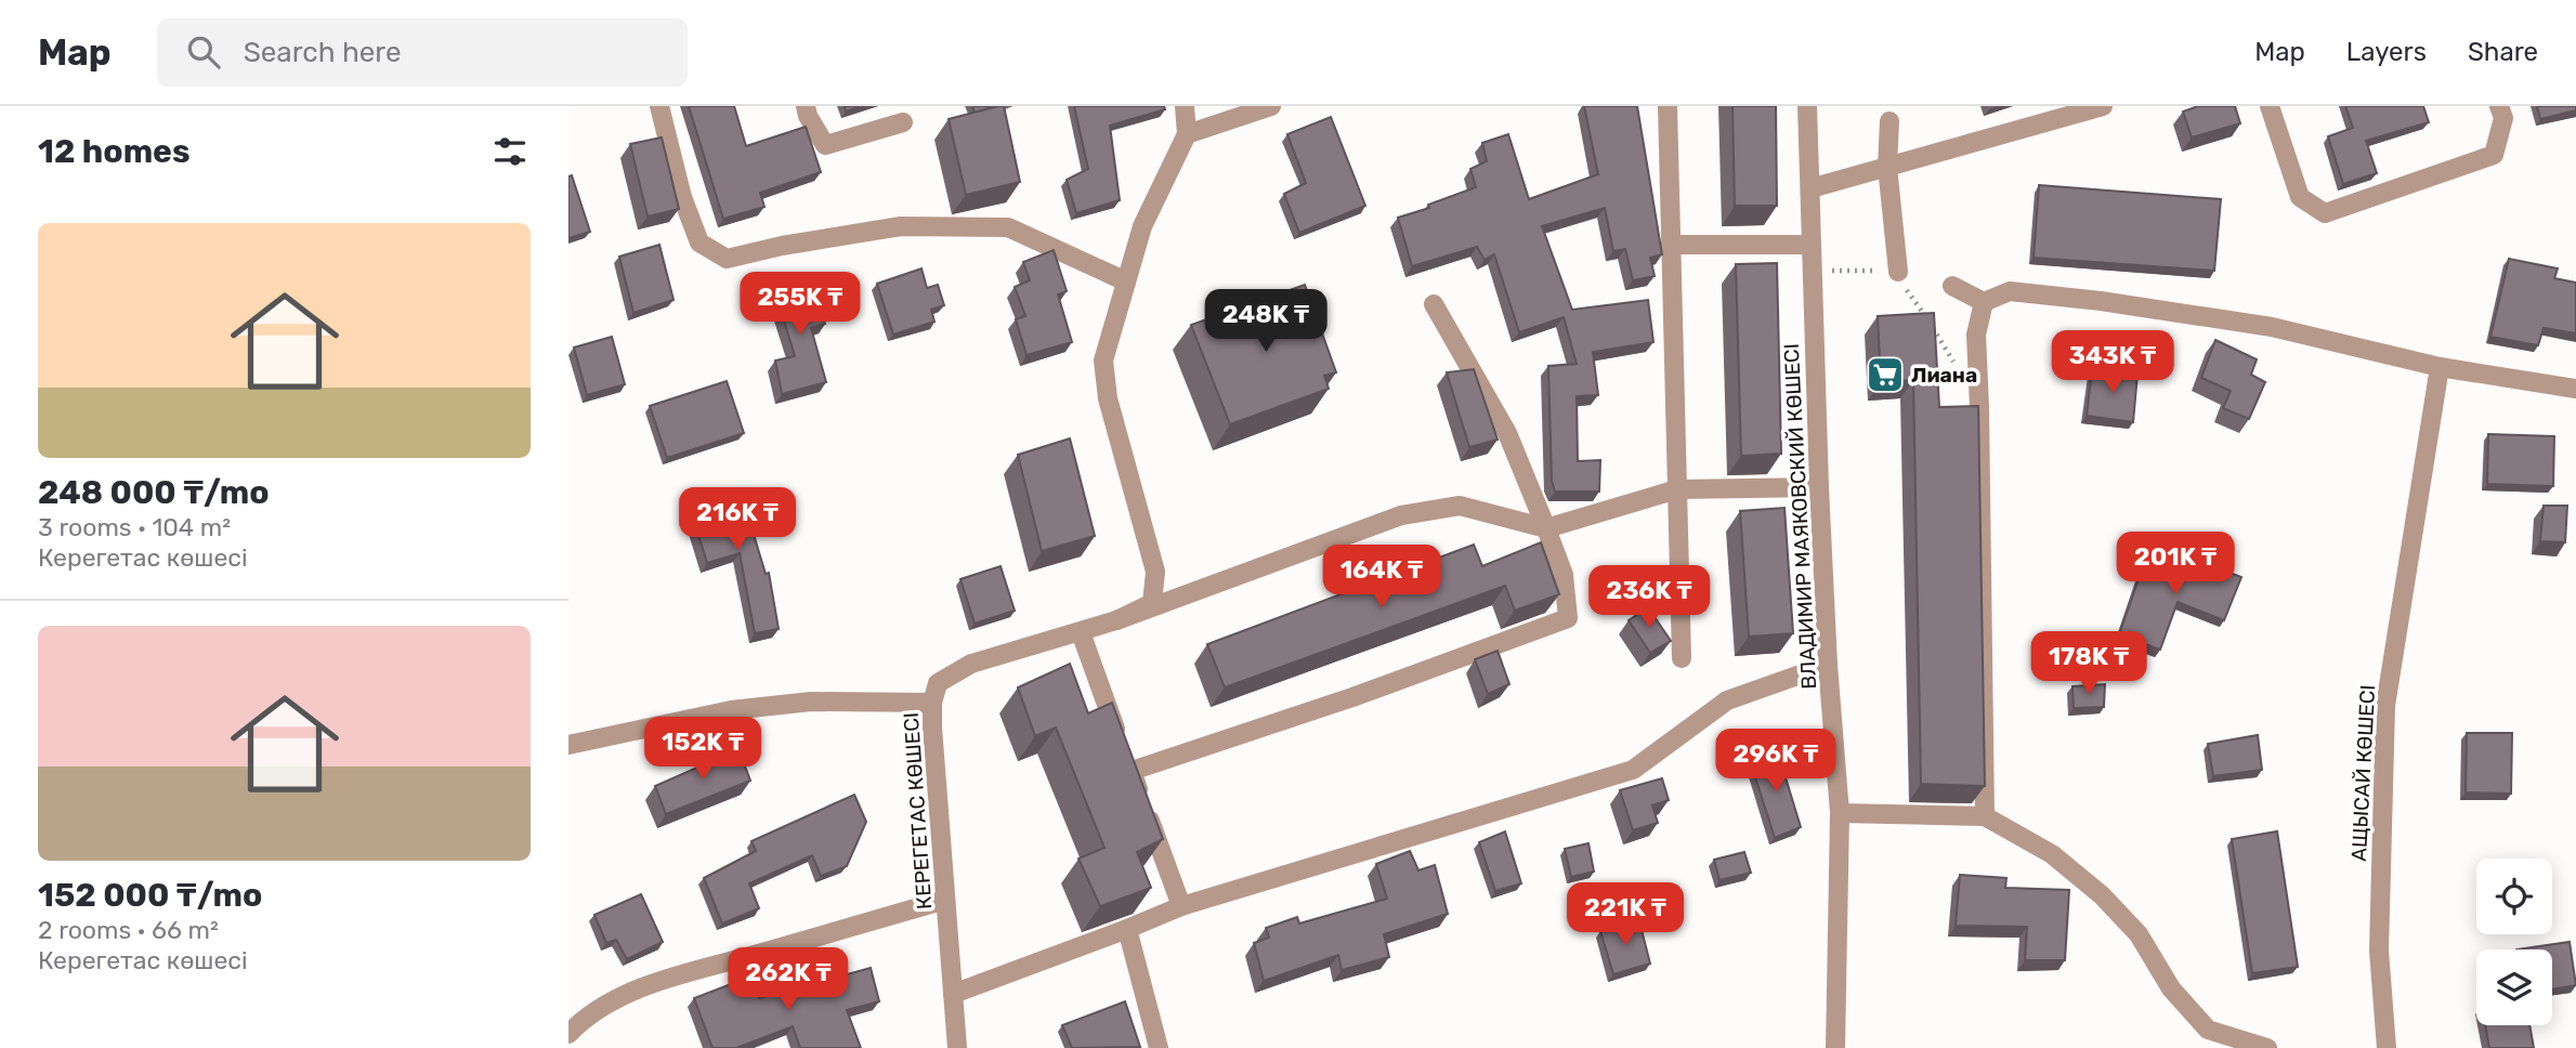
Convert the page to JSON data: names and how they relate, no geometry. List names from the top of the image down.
{
  "streets": {
    "street": ["ВЛАДИМИР МАЯКОВСКИЙ КӨШЕСІ", "АЩЫСАЙ КӨШЕСІ", "КЕРЕГЕТАС КӨШЕСІ"]
  },
  "places": {
    "supermarket": ["Лиана"]
  },
  "page": {
    "header": "Map",
    "search": "Search here",
    "nav": ["Map", "Layers", "Share"],
    "heading": "12 homes",
    "list": [
      {
        "name": "248 000 ₸/mo",
        "note": "3 rooms · 104 m² · Керегетас көшесі"
      },
      {
        "name": "152 000 ₸/mo",
        "note": "2 rooms · 66 m² · Керегетас көшесі"
      }
    ],
    "price": [
      "255K ₸",
      "248K ₸",
      "343K ₸",
      "216K ₸",
      "201K ₸",
      "164K ₸",
      "236K ₸",
      "178K ₸",
      "152K ₸",
      "296K ₸",
      "221K ₸",
      "262K ₸"
    ]
  }
}
